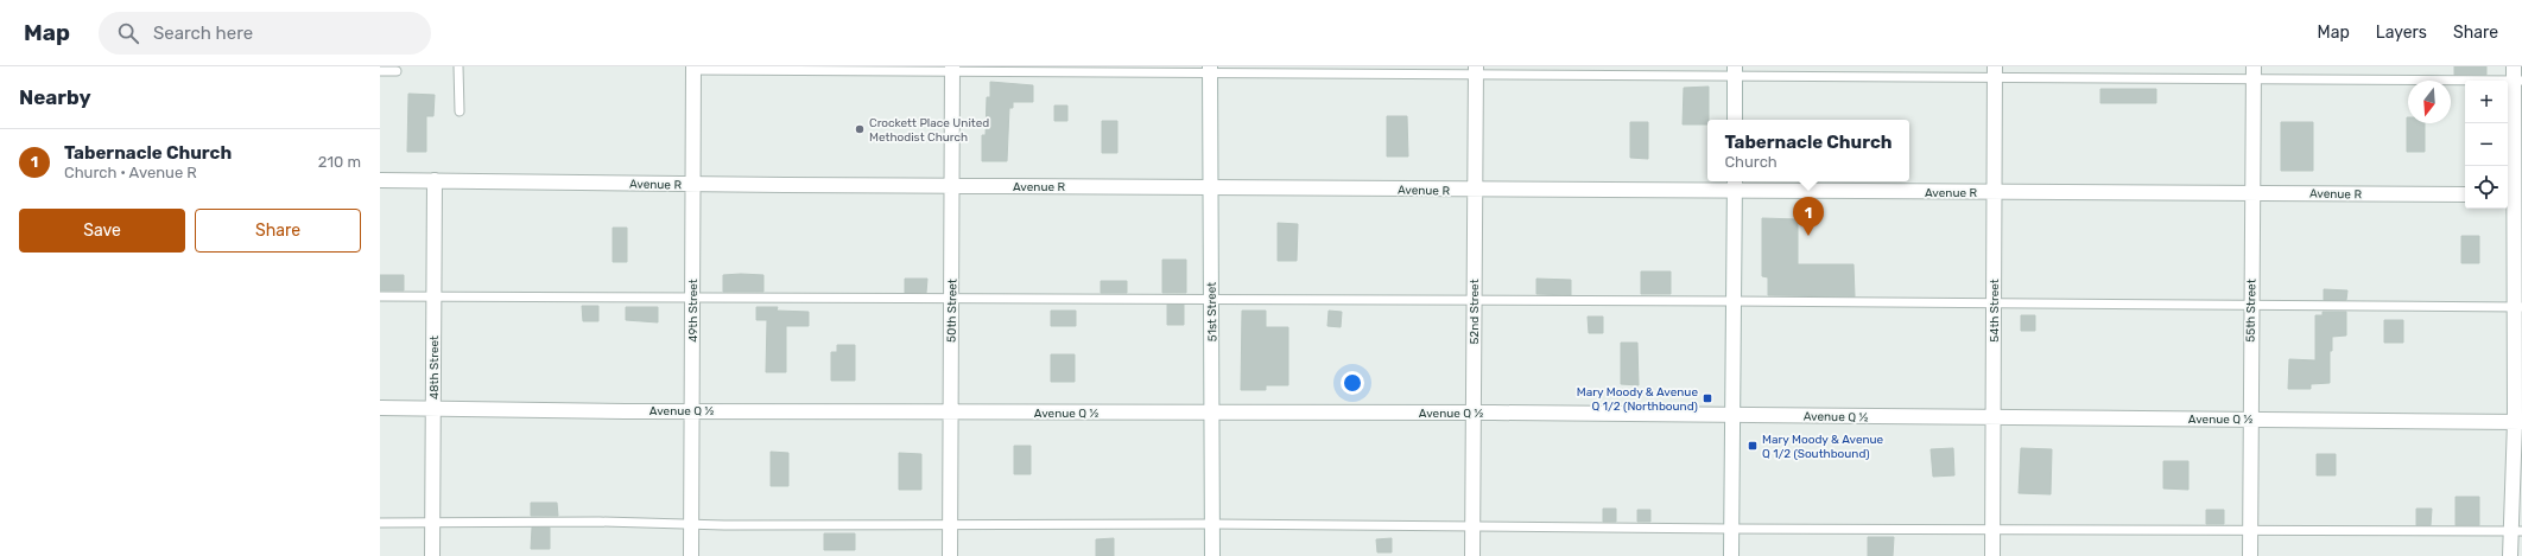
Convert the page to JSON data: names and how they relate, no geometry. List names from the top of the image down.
{
  "streets": {
    "street": [
      "Avenue R",
      "49th Street",
      "50th Street",
      "54th Street",
      "55th Street",
      "51st Street",
      "52nd Street",
      "48th Street",
      "Avenue Q ½"
    ]
  },
  "crossings": [
    ["Avenue R", "49th Street"],
    ["Avenue R", "50th Street"],
    ["Avenue R", "54th Street"],
    ["Avenue R", "55th Street"],
    ["Avenue R", "51st Street"],
    ["Avenue R", "52nd Street"],
    ["Avenue R", "48th Street"],
    ["49th Street", "Avenue Q ½"],
    ["50th Street", "Avenue Q ½"],
    ["54th Street", "Avenue Q ½"],
    ["55th Street", "Avenue Q ½"],
    ["51st Street", "Avenue Q ½"],
    ["52nd Street", "Avenue Q ½"],
    ["48th Street", "Avenue Q ½"]
  ],
  "places": {
    "other": ["Crockett Place United Methodist Church"],
    "transit": ["Mary Moody & Avenue Q 1/2 (Northbound)", "Mary Moody & Avenue Q 1/2 (Southbound)"]
  },
  "north": "bottom",
  "page": {
    "header": "Map",
    "search": "Search here",
    "nav": ["Map", "Layers", "Share"],
    "heading": "Nearby",
    "map_buttons": ["+", "−"],
    "popup": ["Tabernacle Church", "Church"],
    "list": [
      {
        "mark": "1",
        "name": "Tabernacle Church",
        "note": "Church · Avenue R",
        "value": "210 m"
      }
    ],
    "buttons": ["Save", "Share"],
    "pins": "1"
  }
}
